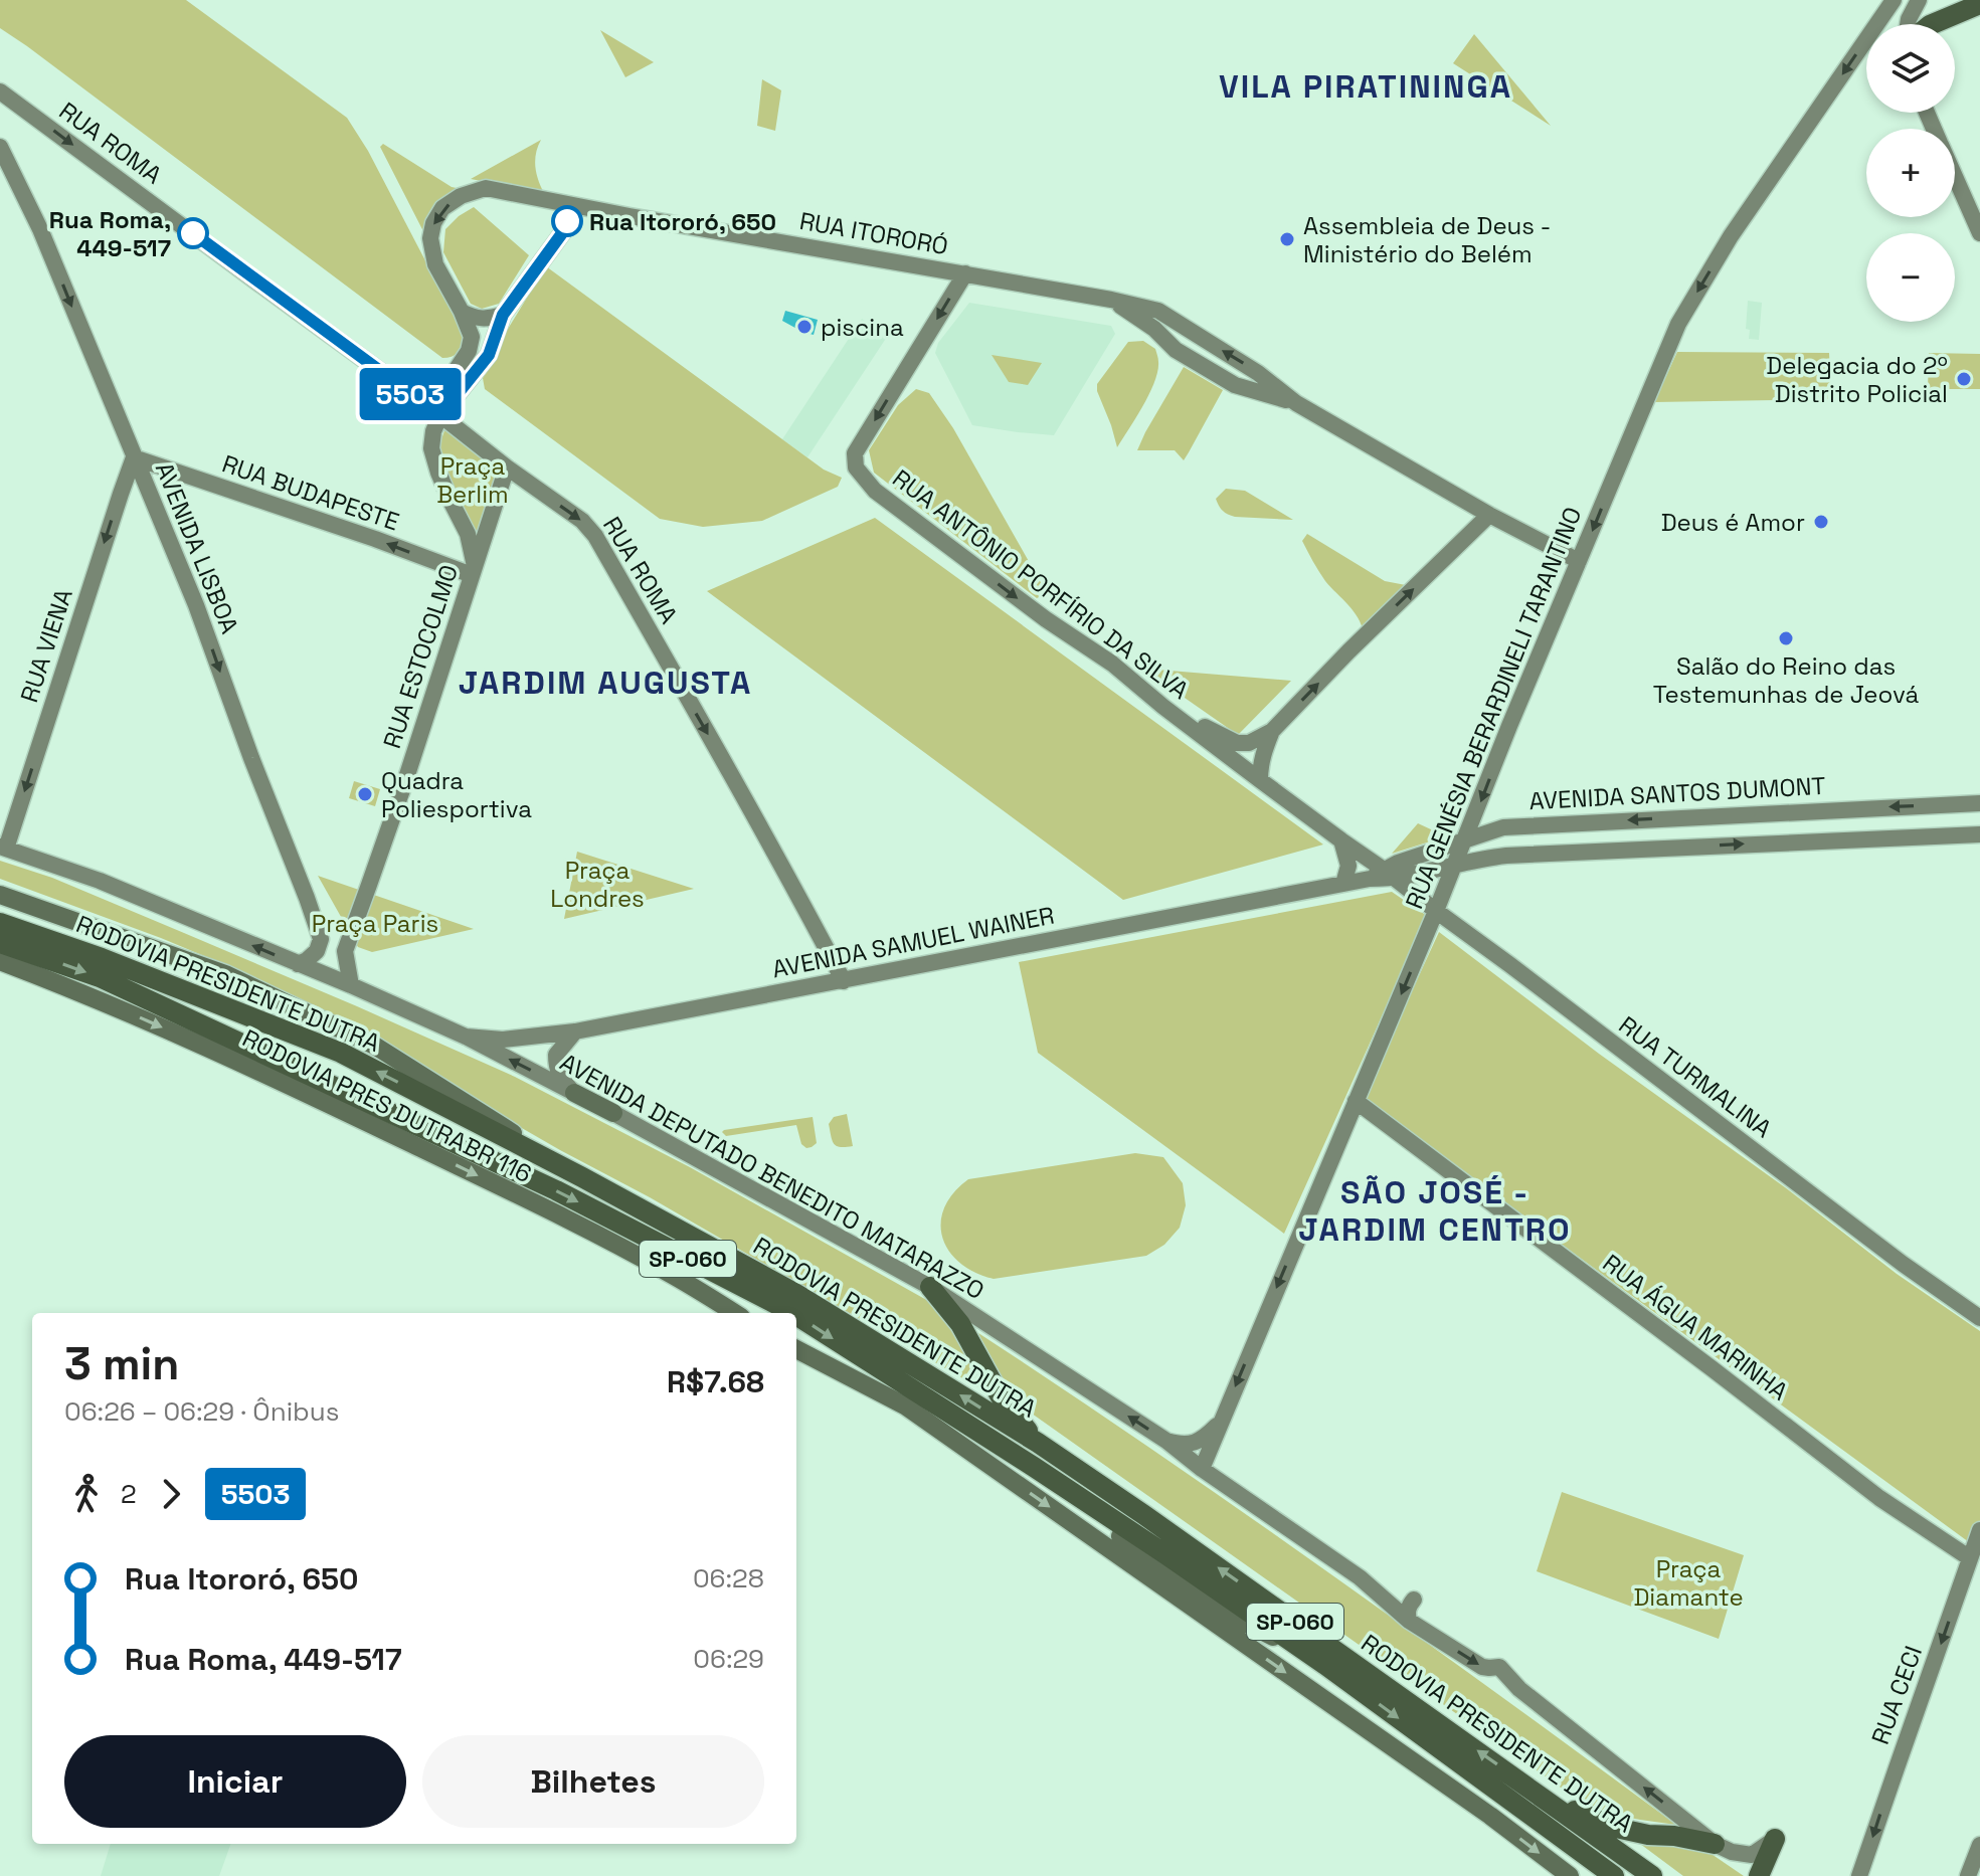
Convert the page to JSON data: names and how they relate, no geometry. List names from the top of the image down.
{
  "streets": {
    "highway": ["RODOVIA PRESIDENTE DUTRA", "SP-060"],
    "main road": [
      "RUA ROMA",
      "RUA ITORORÓ",
      "RUA BUDAPESTE",
      "AVENIDA LISBOA",
      "RUA ANTÔNIO PORFÍRIO DA SILVA",
      "RUA VIENA",
      "RUA ESTOCOLMO",
      "RUA GENÉSIA BERARDINELI TARANTINO",
      "AVENIDA SANTOS DUMONT",
      "AVENIDA SAMUEL WAINER",
      "RUA TURMALINA",
      "RODOVIA PRES DUTRABR 116",
      "AVENIDA DEPUTADO BENEDITO MATARAZZO",
      "RUA ÁGUA MARINHA",
      "RUA CECI"
    ]
  },
  "crossings": [
    ["RUA ROMA", "RUA ESTOCOLMO"],
    ["RUA ROMA", "AVENIDA SAMUEL WAINER"],
    ["RUA ITORORÓ", "RUA ANTÔNIO PORFÍRIO DA SILVA"],
    ["RUA ITORORÓ", "RUA GENÉSIA BERARDINELI TARANTINO"],
    ["RUA BUDAPESTE", "AVENIDA LISBOA"],
    ["RUA BUDAPESTE", "RUA VIENA"],
    ["RUA BUDAPESTE", "RUA ESTOCOLMO"],
    ["AVENIDA LISBOA", "RUA VIENA"],
    ["AVENIDA LISBOA", "AVENIDA DEPUTADO BENEDITO MATARAZZO"],
    ["RUA ANTÔNIO PORFÍRIO DA SILVA", "AVENIDA SANTOS DUMONT"],
    ["RUA ANTÔNIO PORFÍRIO DA SILVA", "AVENIDA SAMUEL WAINER"],
    ["RUA ANTÔNIO PORFÍRIO DA SILVA", "RUA TURMALINA"],
    ["RUA VIENA", "AVENIDA DEPUTADO BENEDITO MATARAZZO"],
    ["RUA ESTOCOLMO", "AVENIDA DEPUTADO BENEDITO MATARAZZO"],
    ["RUA GENÉSIA BERARDINELI TARANTINO", "AVENIDA SANTOS DUMONT"],
    ["RUA GENÉSIA BERARDINELI TARANTINO", "RUA TURMALINA"],
    ["RUA GENÉSIA BERARDINELI TARANTINO", "AVENIDA DEPUTADO BENEDITO MATARAZZO"],
    ["RUA GENÉSIA BERARDINELI TARANTINO", "RUA ÁGUA MARINHA"],
    ["AVENIDA SANTOS DUMONT", "AVENIDA SAMUEL WAINER"],
    ["AVENIDA SANTOS DUMONT", "RUA TURMALINA"],
    ["AVENIDA SAMUEL WAINER", "RUA TURMALINA"],
    ["AVENIDA SAMUEL WAINER", "AVENIDA DEPUTADO BENEDITO MATARAZZO"],
    ["RUA ÁGUA MARINHA", "RUA CECI"]
  ],
  "one_way": [
    "RUA ROMA",
    "RUA BUDAPESTE",
    "AVENIDA LISBOA",
    "RUA VIENA",
    "RUA GENÉSIA BERARDINELI TARANTINO",
    "RUA CECI"
  ],
  "districts": ["VILA PIRATININGA", "JARDIM AUGUSTA", "SÃO JOSÉ - JARDIM CENTRO"],
  "parks": [
    "Praça Berlim",
    "Praça Londres",
    "Praça Paris",
    "Praça Diamante"
  ],
  "places": [
    "Rua Itororó, 650",
    "Rua Roma, 449-517",
    "Assembleia de Deus - Ministério do Belém",
    "piscina",
    "Delegacia do 2º Distrito Policial",
    "Deus é Amor",
    "Salão do Reino das Testemunhas de Jeová",
    "Quadra Poliesportiva"
  ],
  "lines": ["bus line 5503"],
  "page": {
    "on_map": "5503",
    "map_buttons": ["+", "−"],
    "heading": ["3 min", "06:26 – 06:29 · Ônibus", "R$7.68"],
    "legs": ["2", "5503"],
    "list": [
      {
        "name": "Rua Itororó, 650",
        "value": "06:28"
      },
      {
        "name": "Rua Roma, 449-517",
        "value": "06:29"
      }
    ],
    "buttons": ["Iniciar", "Bilhetes"]
  }
}
